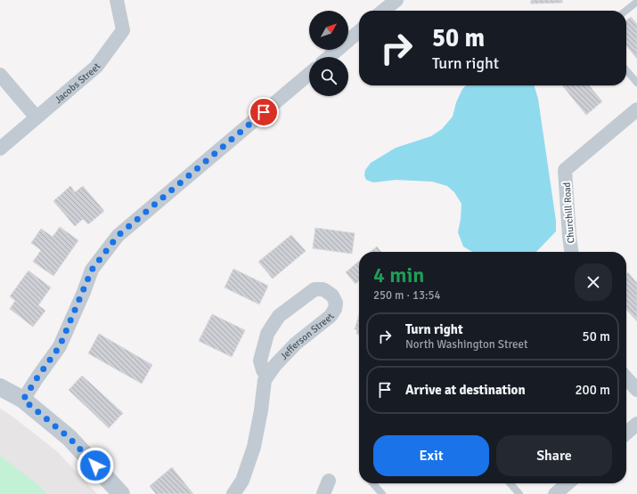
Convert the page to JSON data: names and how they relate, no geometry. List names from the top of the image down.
{
  "streets": {
    "street": ["Jacobs Street", "Churchill Road", "Jefferson Street"]
  },
  "north": "top right",
  "page": {
    "turn": ["50 m", "Turn right"],
    "heading": ["4 min", "250 m · 13:54"],
    "list": [
      {
        "name": "Turn right",
        "note": "North Washington Street",
        "value": "50 m"
      },
      {
        "name": "Arrive at destination",
        "value": "200 m"
      }
    ],
    "buttons": ["Exit", "Share"]
  }
}
